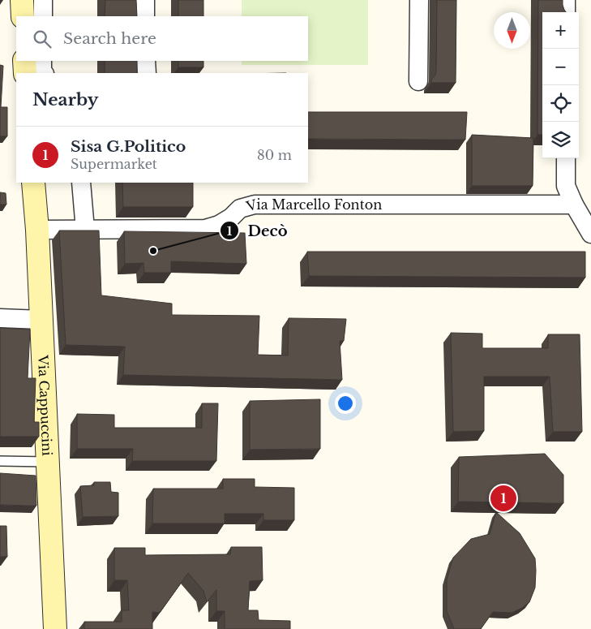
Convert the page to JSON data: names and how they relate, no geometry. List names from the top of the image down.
{
  "streets": {
    "street": ["Via Marcello Fonton", "Via Cappuccini"]
  },
  "crossings": [
    ["Via Marcello Fonton", "Via Cappuccini"]
  ],
  "places": ["Decò"],
  "north": "bottom",
  "page": {
    "map_buttons": ["+", "−"],
    "search": "Search here",
    "heading": "Nearby",
    "list": [
      {
        "mark": "1",
        "name": "Sisa G.Politico",
        "note": "Supermarket",
        "value": "80 m"
      }
    ],
    "pins": "1"
  }
}
